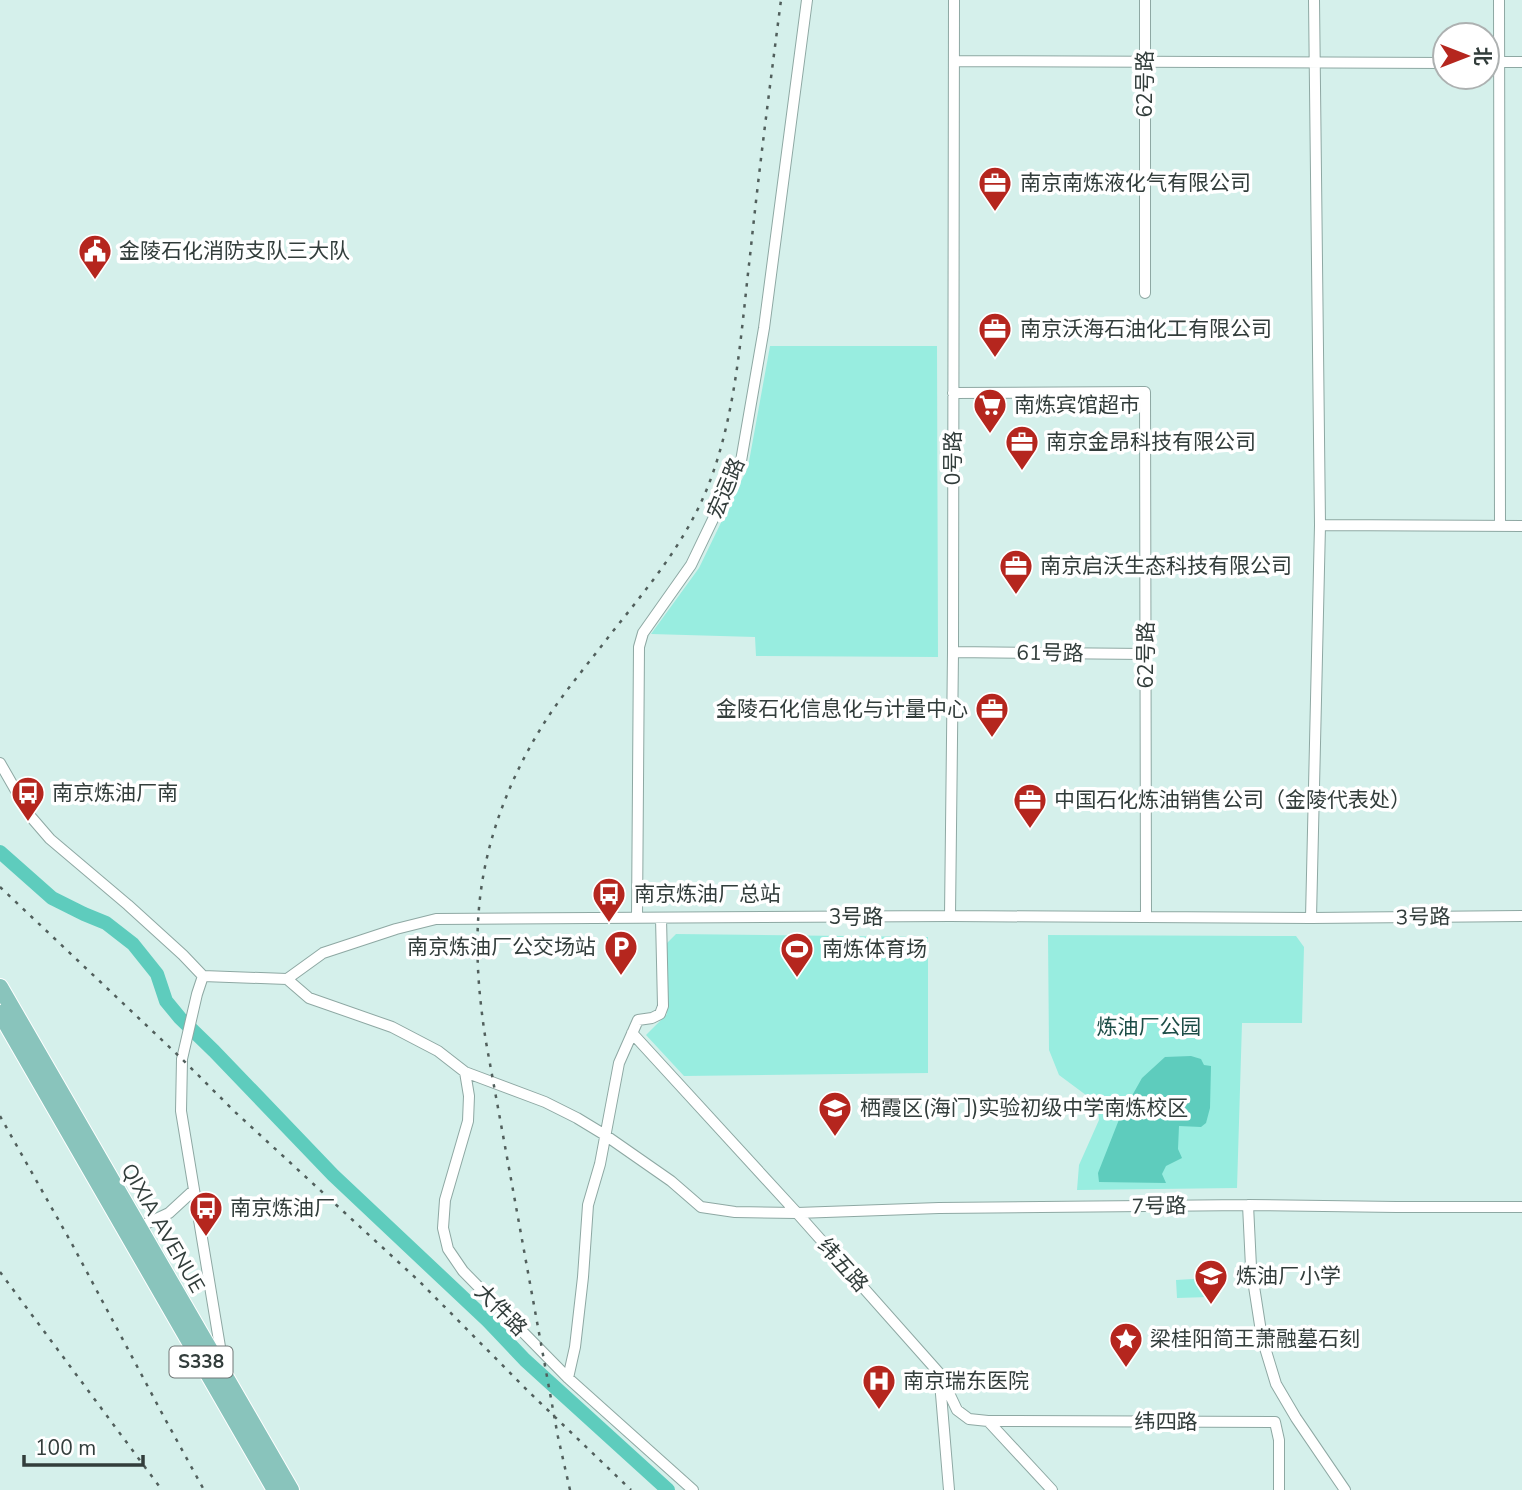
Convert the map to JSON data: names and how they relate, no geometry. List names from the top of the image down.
{
  "streets": {
    "main road": ["QIXIA AVENUE", "S338"],
    "street": [
      "62号路",
      "0号路",
      "宏运路",
      "61号路",
      "3号路",
      "7号路",
      "纬五路",
      "大件路",
      "纬四路"
    ]
  },
  "crossings": [
    ["62号路", "0号路"],
    ["62号路", "61号路"],
    ["62号路", "3号路"],
    ["0号路", "61号路"],
    ["0号路", "3号路"],
    ["宏运路", "3号路"],
    ["3号路", "7号路"],
    ["7号路", "纬五路"],
    ["7号路", "大件路"],
    ["纬五路", "纬四路"]
  ],
  "parks": ["炼油厂公园"],
  "places": {
    "office": [
      "南京南炼液化气有限公司",
      "南京沃海石油化工有限公司",
      "南京金昂科技有限公司",
      "南京启沃生态科技有限公司",
      "金陵石化信息化与计量中心",
      "中国石化炼油销售公司（金陵代表处）"
    ],
    "public building": ["金陵石化消防支队三大队"],
    "supermarket": ["南炼宾馆超市"],
    "bus stop": ["南京炼油厂南", "南京炼油厂总站", "南京炼油厂"],
    "parking": ["南京炼油厂公交场站"],
    "sports": ["南炼体育场"],
    "school or university": ["栖霞区(海门)实验初级中学南炼校区", "炼油厂小学"],
    "place": ["梁桂阳简王萧融墓石刻"],
    "hospital": ["南京瑞东医院"]
  },
  "scale_bar": "100 m",
  "north": "right"
}
